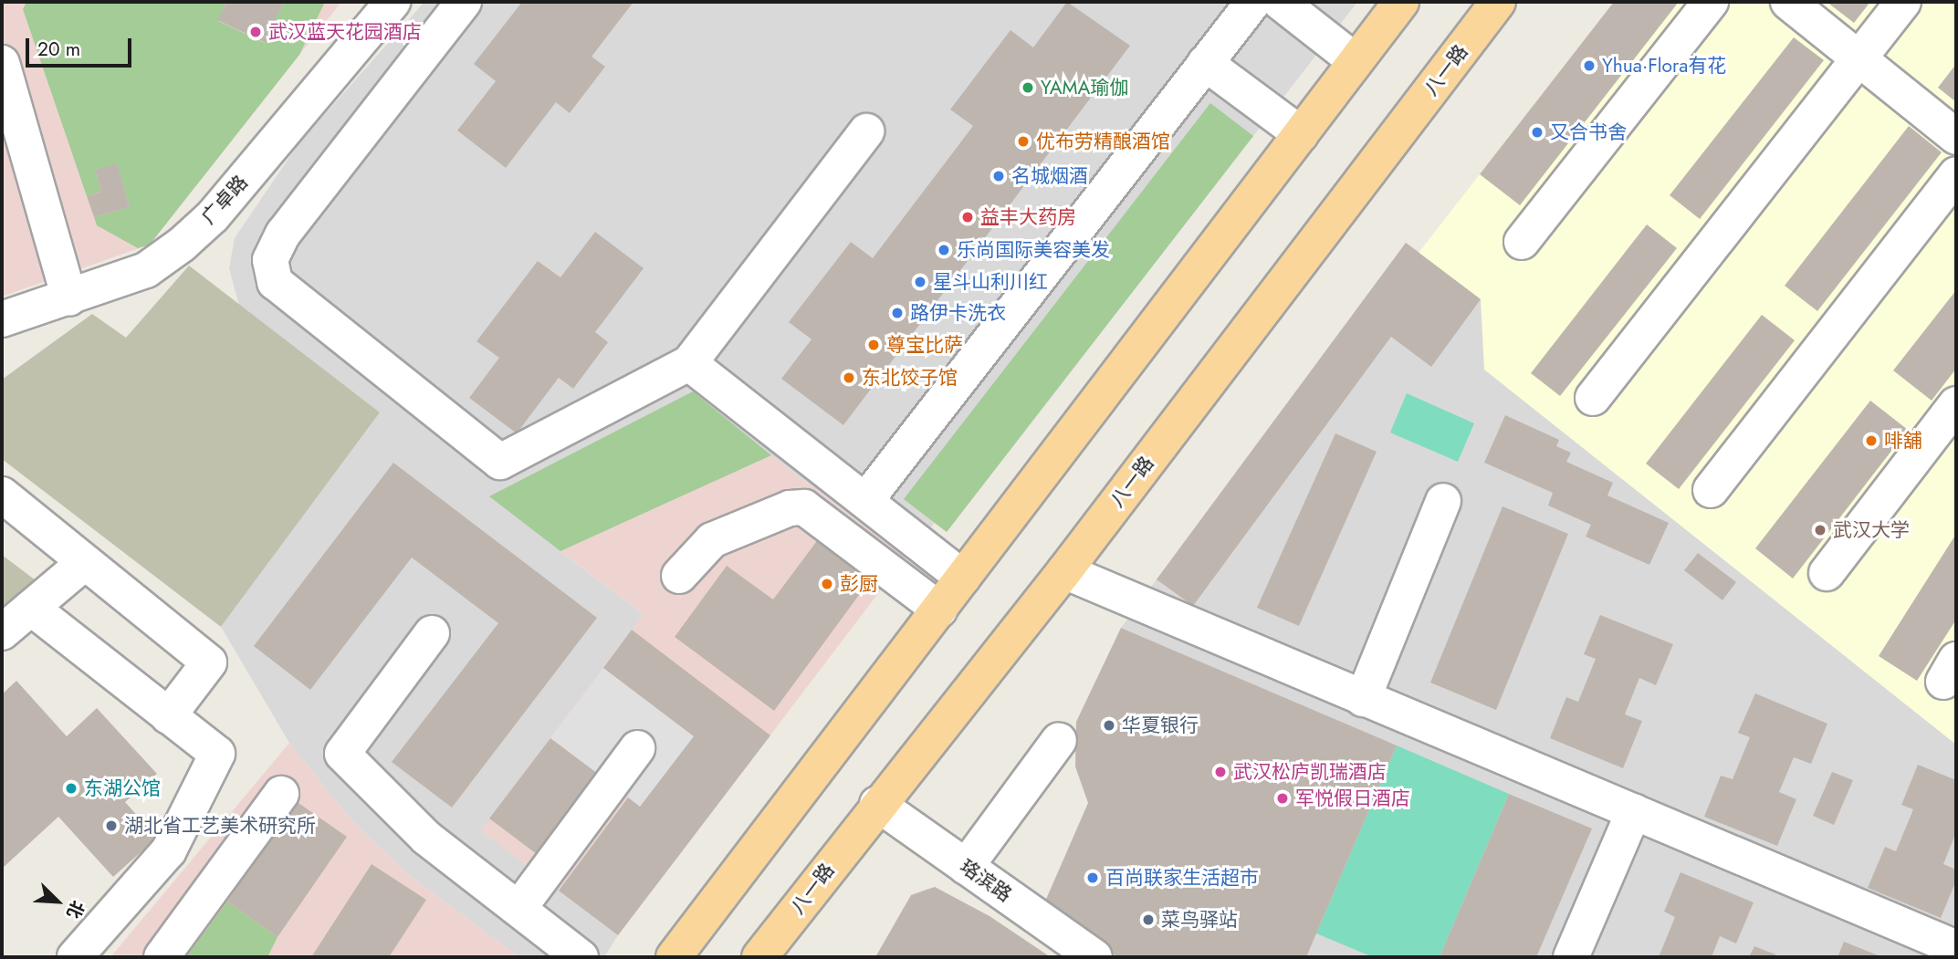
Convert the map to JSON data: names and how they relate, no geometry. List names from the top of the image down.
{
  "streets": {
    "main road": ["八一路"],
    "street": ["广卓路", "珞滨路"]
  },
  "crossings": [
    ["八一路", "珞滨路"]
  ],
  "places": [
    "武汉蓝天花园酒店",
    "Yhua·Flora有花",
    "YAMA瑜伽",
    "又合书舍",
    "优布劳精酿酒馆",
    "名城烟酒",
    "益丰大药房",
    "乐尚国际美容美发",
    "星斗山利川红",
    "路伊卡洗衣",
    "尊宝比萨",
    "东北饺子馆",
    "啡舖",
    "武汉大学",
    "彭厨",
    "华夏银行",
    "武汉松庐凯瑞酒店",
    "东湖公馆",
    "军悦假日酒店",
    "湖北省工艺美术研究所",
    "百尚联家生活超市",
    "菜鸟驿站"
  ],
  "scale_bar": "20 m",
  "north": "bottom right"
}
